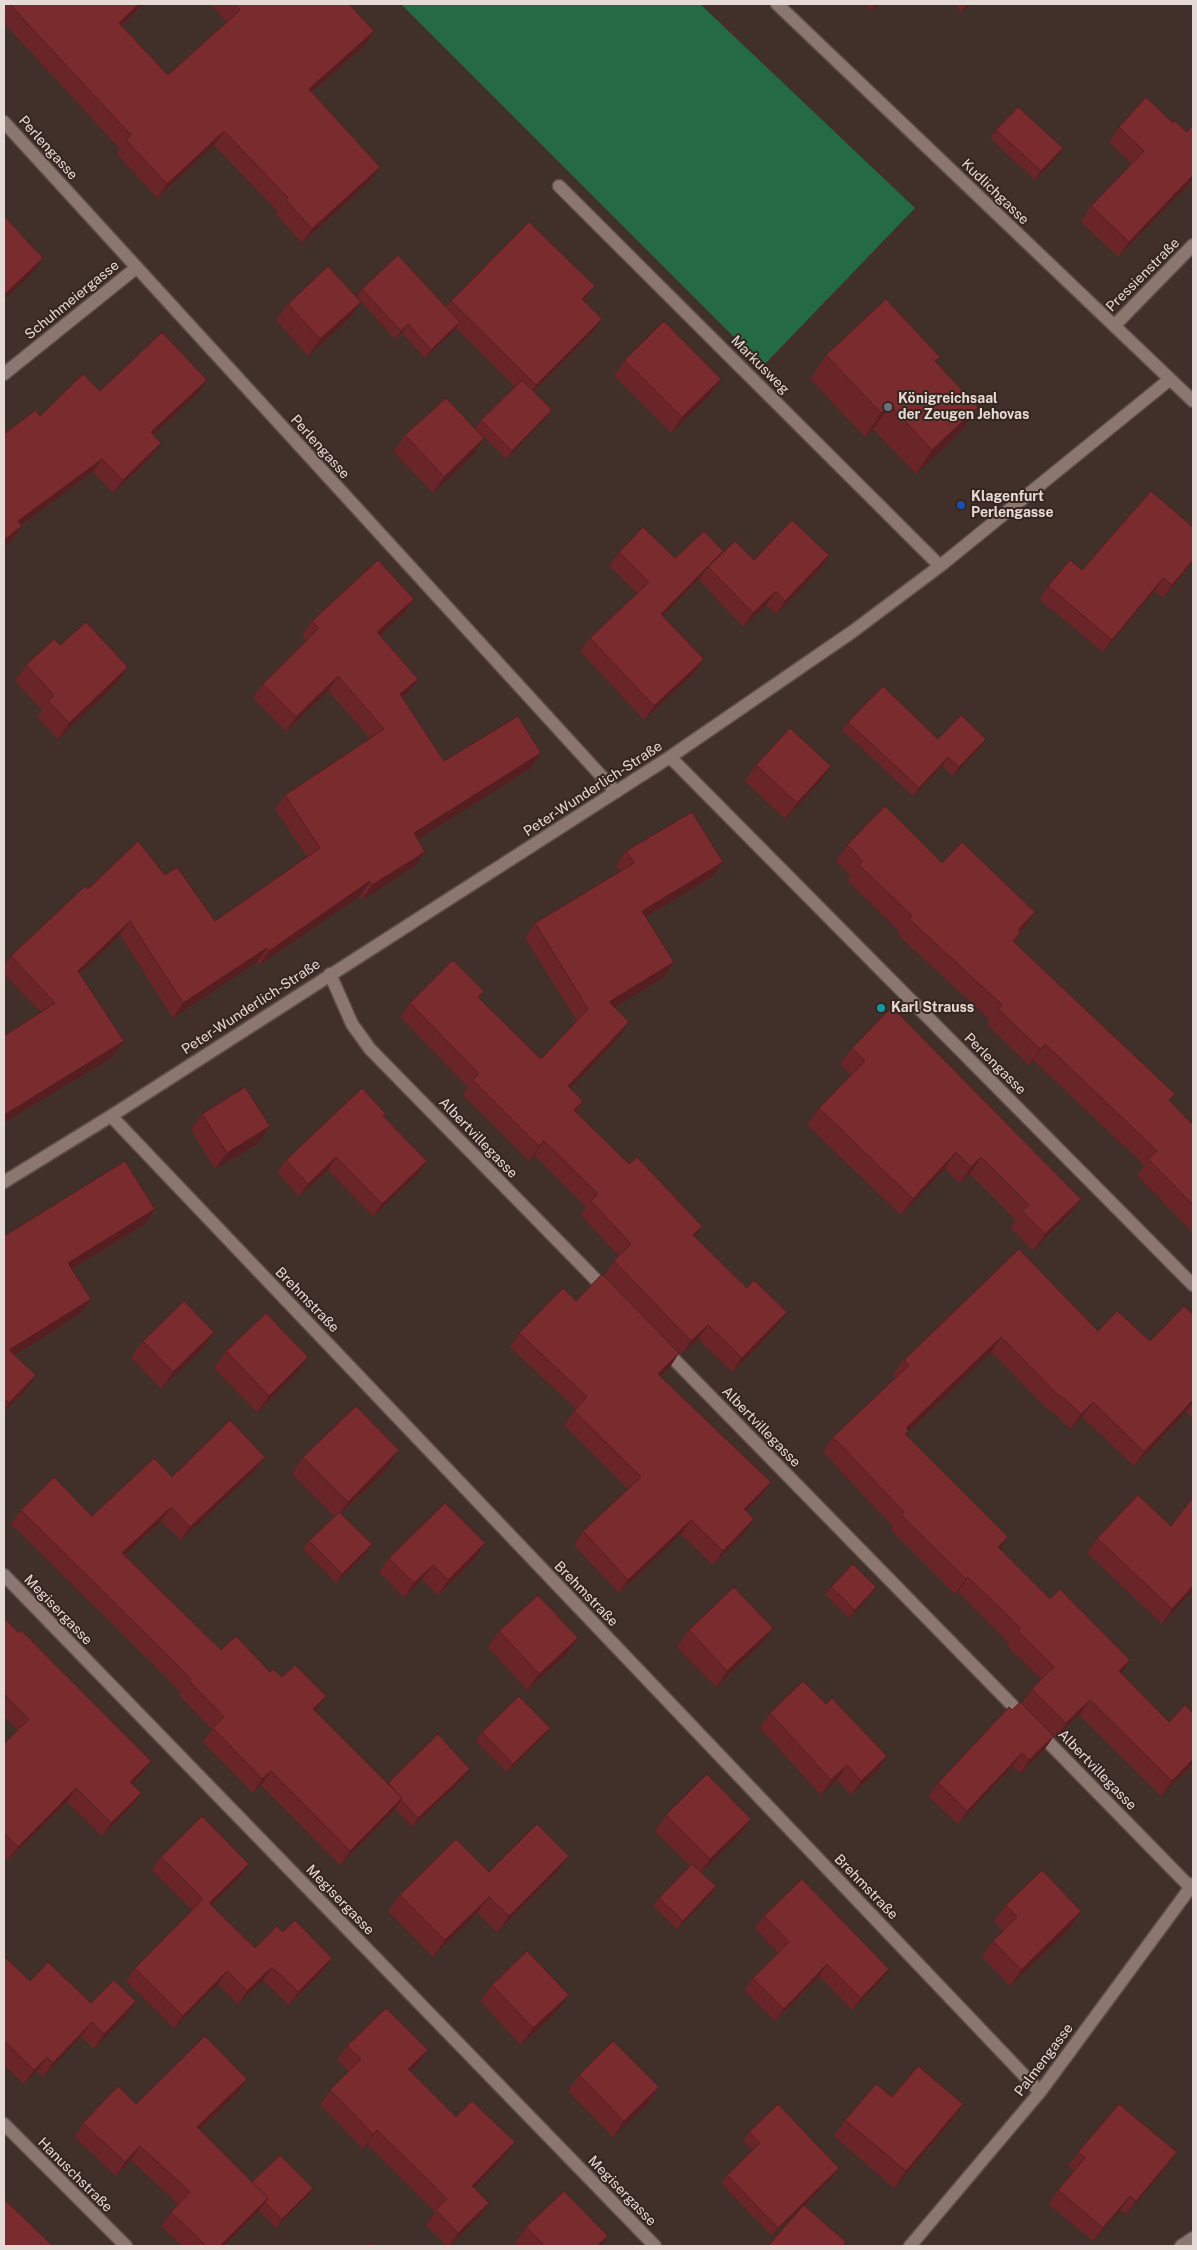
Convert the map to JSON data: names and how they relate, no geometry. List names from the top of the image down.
{
  "streets": {
    "street": [
      "Perlengasse",
      "Kudlichgasse",
      "Pressienstraße",
      "Schuhmeiergasse",
      "Markusweg",
      "Peter-Wunderlich-Straße",
      "Albertvillegasse",
      "Brehmstraße",
      "Megisergasse",
      "Palmengasse",
      "Hanuschstraße"
    ]
  },
  "crossings": [
    ["Perlengasse", "Schuhmeiergasse"],
    ["Perlengasse", "Peter-Wunderlich-Straße"],
    ["Kudlichgasse", "Pressienstraße"],
    ["Kudlichgasse", "Peter-Wunderlich-Straße"],
    ["Markusweg", "Peter-Wunderlich-Straße"],
    ["Peter-Wunderlich-Straße", "Albertvillegasse"],
    ["Peter-Wunderlich-Straße", "Brehmstraße"],
    ["Albertvillegasse", "Palmengasse"],
    ["Brehmstraße", "Palmengasse"]
  ],
  "places": ["Königreichsaal der Zeugen Jehovas", "Klagenfurt Perlengasse", "Karl Strauss"]
}
